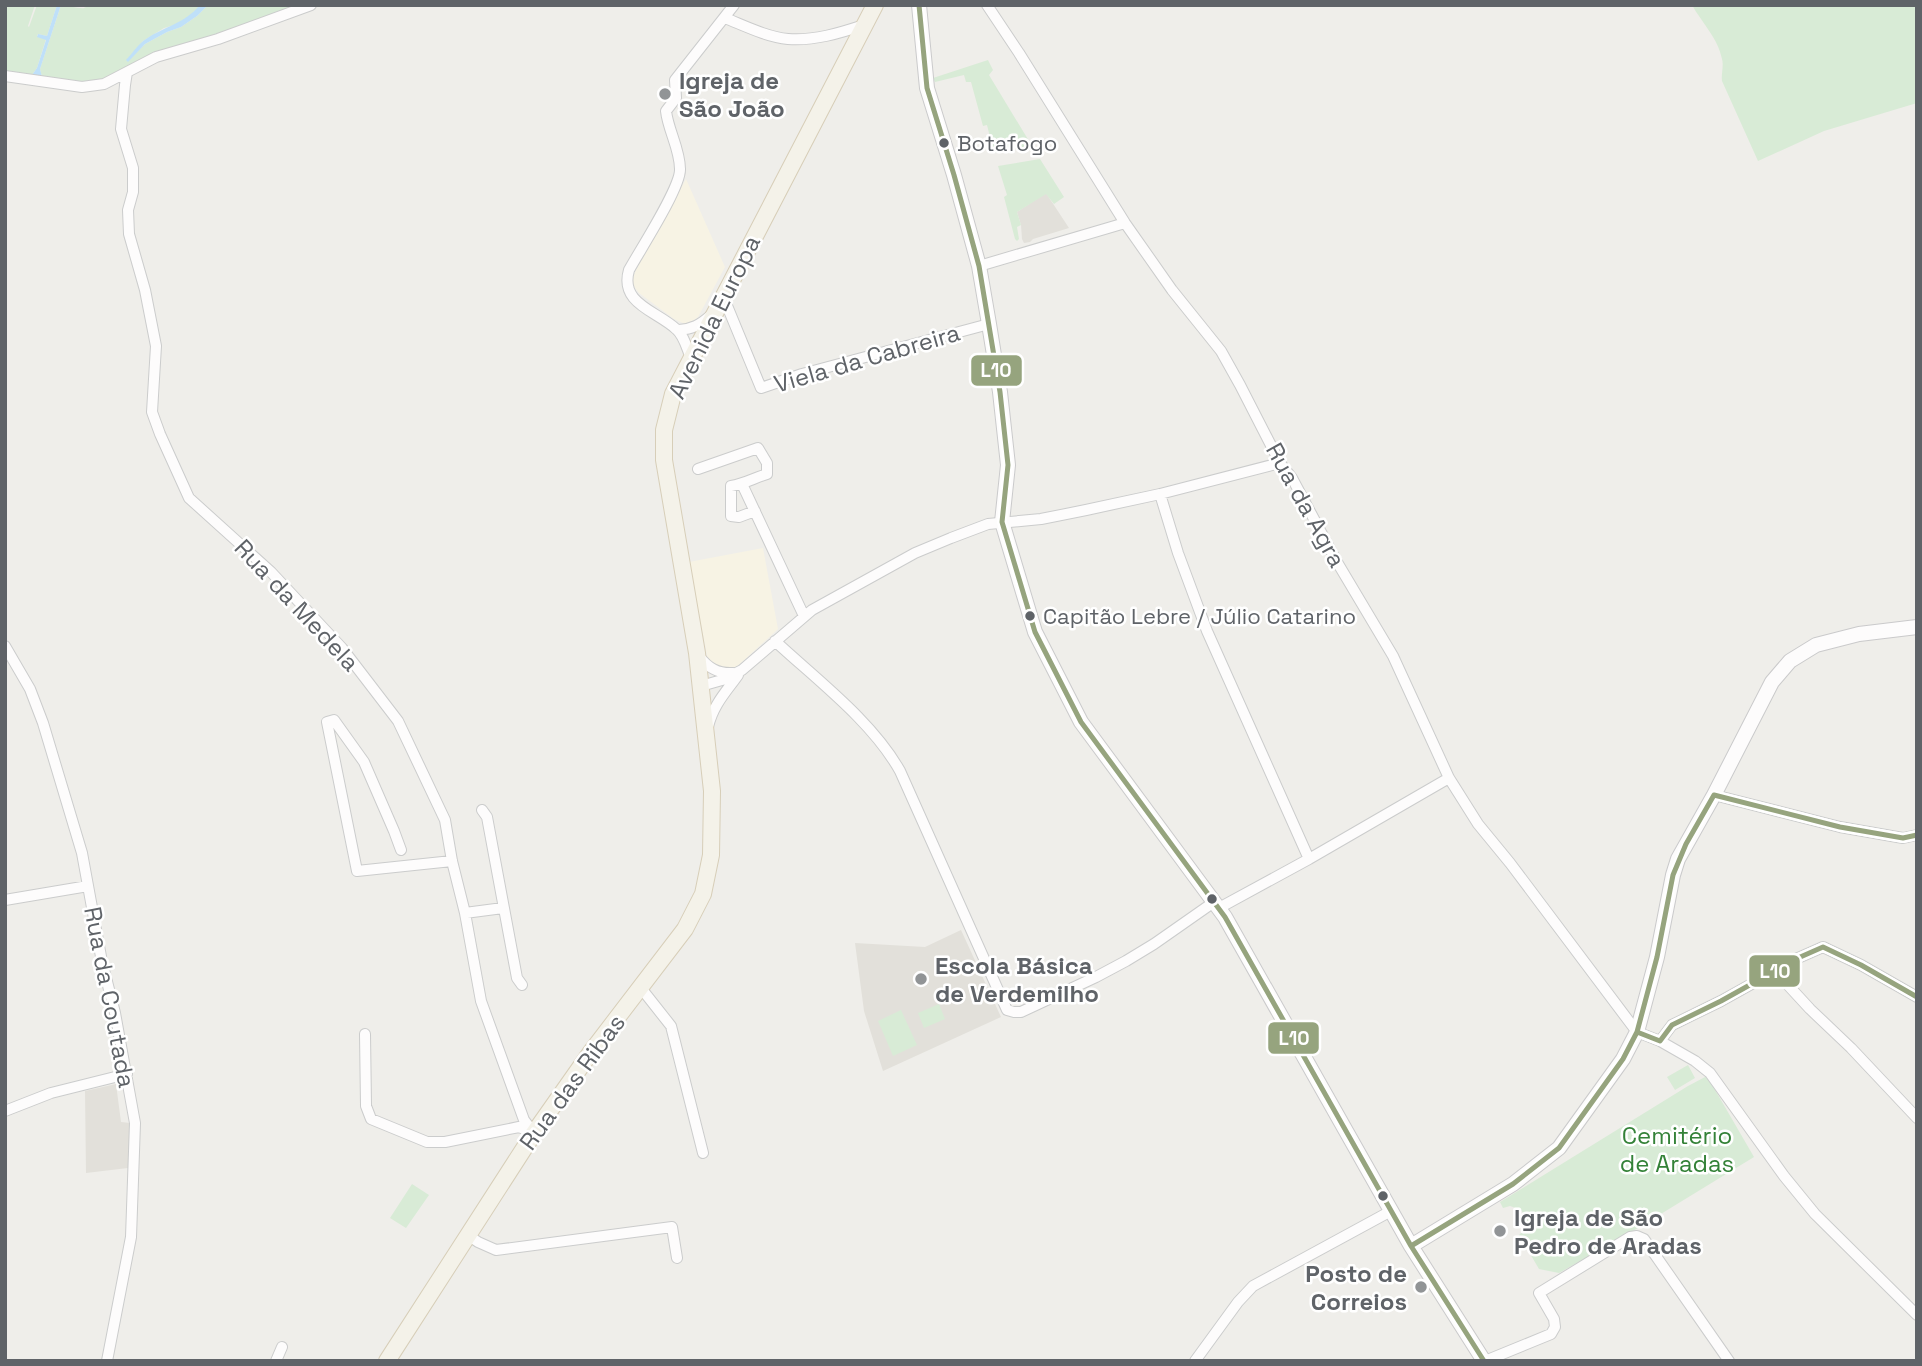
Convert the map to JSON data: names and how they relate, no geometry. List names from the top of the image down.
{
  "streets": {
    "main road": ["Avenida Europa", "Rua das Ribas"],
    "street": [
      "Viela da Cabreira",
      "Rua da Agra",
      "Rua da Medela",
      "Rua da Coutada"
    ]
  },
  "crossings": [
    ["Avenida Europa", "Viela da Cabreira"],
    ["Avenida Europa", "Rua das Ribas"],
    ["Rua da Medela", "Rua das Ribas"]
  ],
  "parks": ["Cemitério de Aradas"],
  "places": [
    "Igreja de São João",
    "Botafogo",
    "Capitão Lebre / Júlio Catarino",
    "Escola Básica de Verdemilho",
    "Igreja de São Pedro de Aradas",
    "Posto de Correios"
  ],
  "lines": ["transit line L10"]
}
